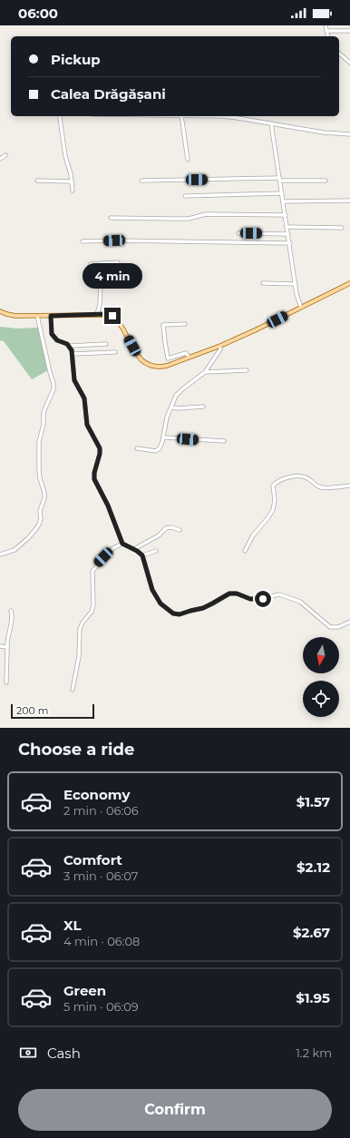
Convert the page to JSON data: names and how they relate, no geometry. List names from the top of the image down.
{
  "scale_bar": "200 m",
  "north": "bottom",
  "page": {
    "status": "06:00",
    "banner": ["Pickup", "Calea Drăgășani"],
    "bubble": "4 min",
    "scale": "200 m",
    "heading": "Choose a ride",
    "list": [
      {
        "name": "Economy",
        "note": "2 min · 06:06",
        "value": "$1.57"
      },
      {
        "name": "Comfort",
        "note": "3 min · 06:07",
        "value": "$2.12"
      },
      {
        "name": "XL",
        "note": "4 min · 06:08",
        "value": "$2.67"
      },
      {
        "name": "Green",
        "note": "5 min · 06:09",
        "value": "$1.95"
      }
    ],
    "pay": ["Cash", "1.2 km"],
    "buttons": "Confirm"
  }
}
